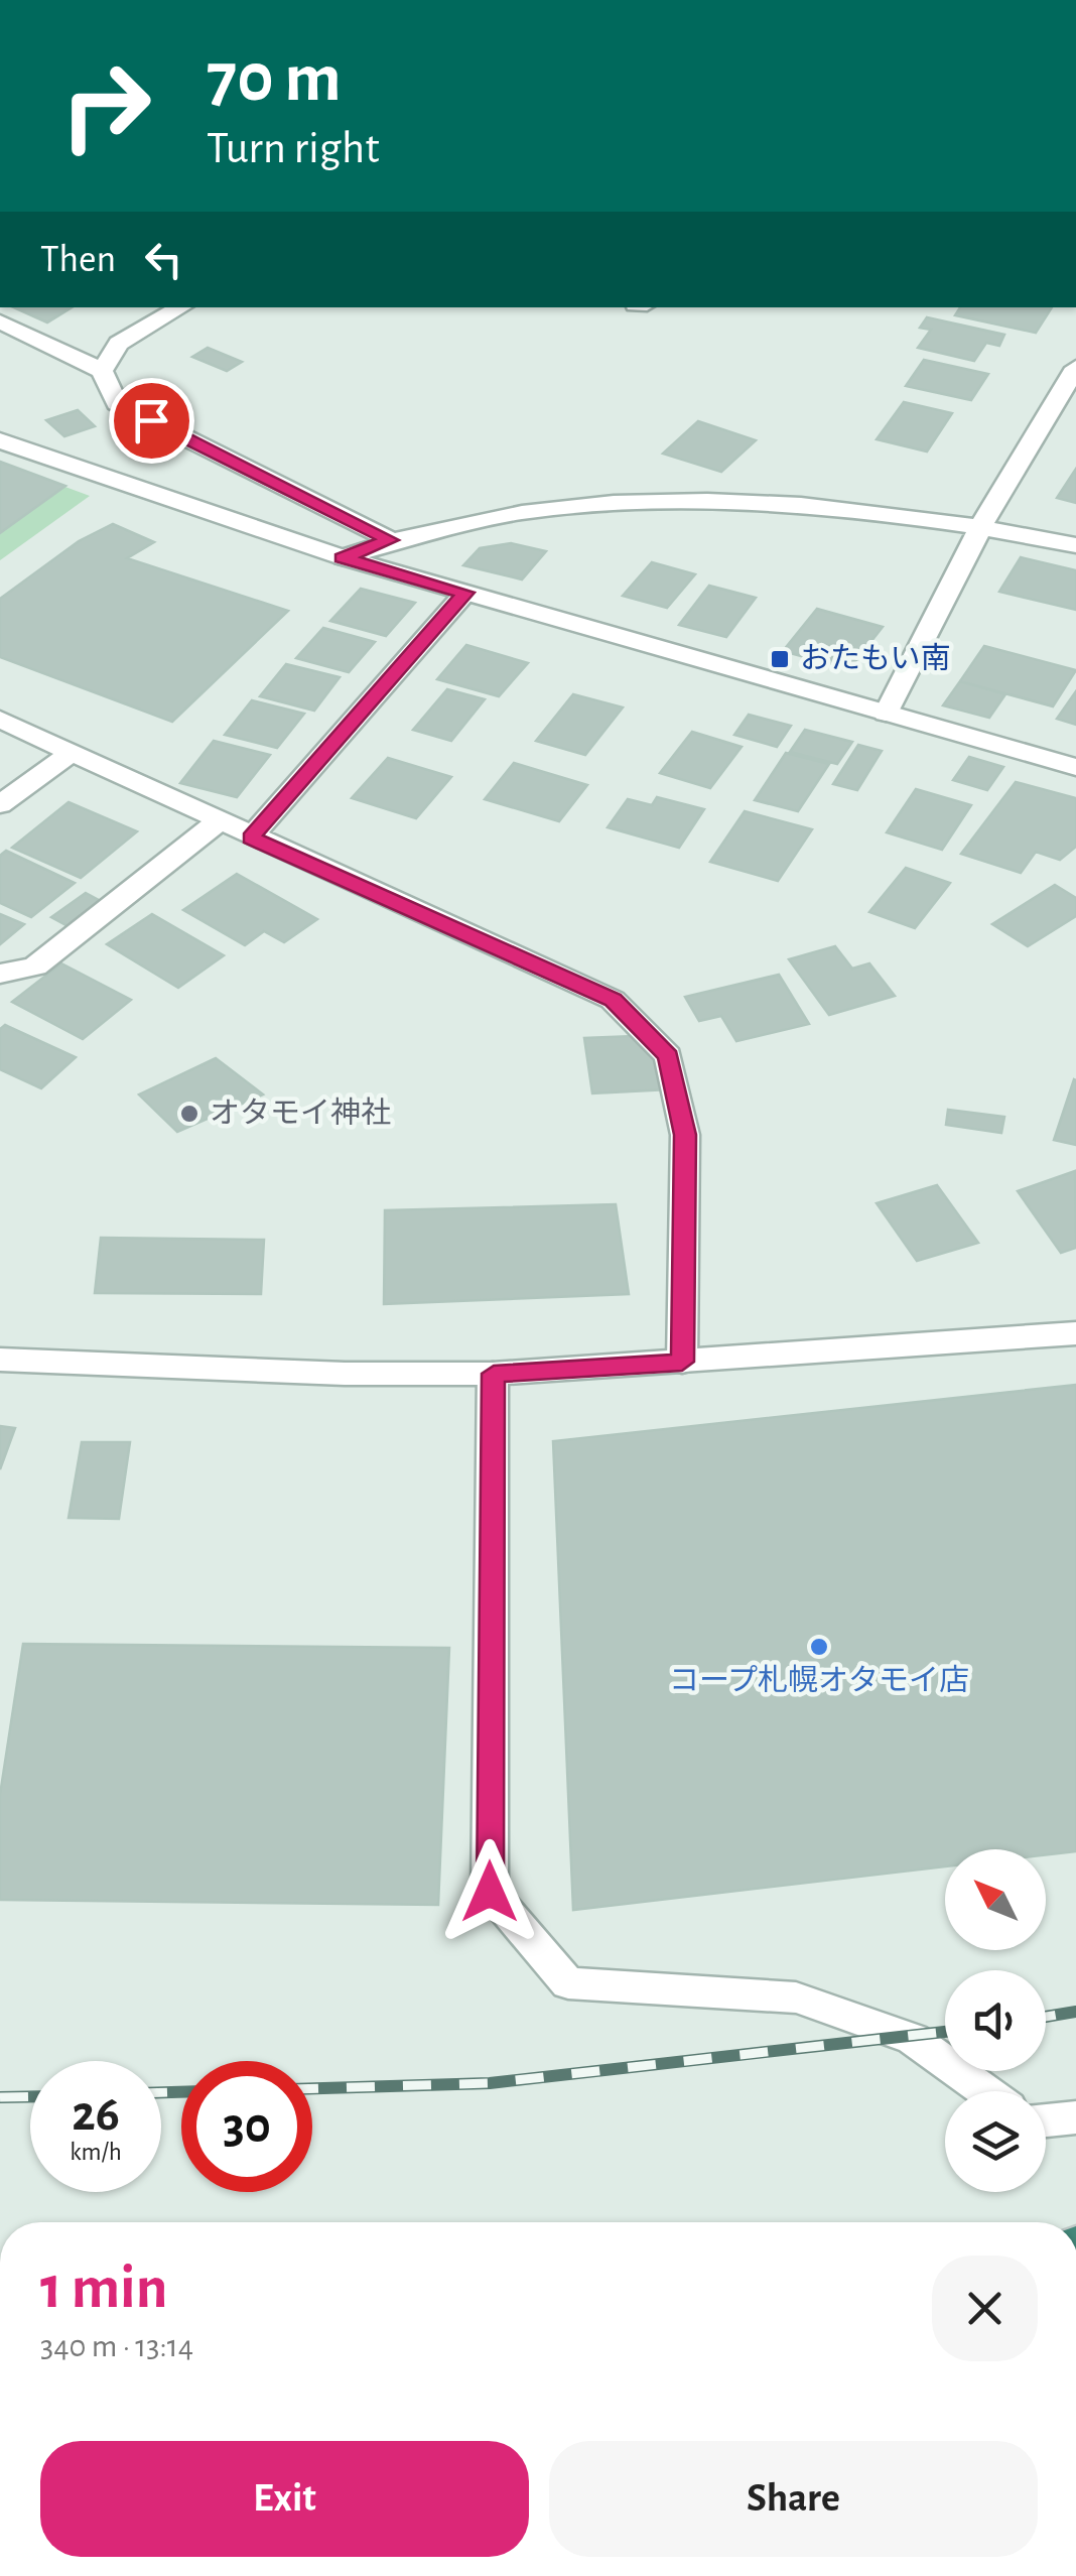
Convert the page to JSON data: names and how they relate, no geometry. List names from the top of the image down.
{
  "places": {
    "transit": ["おたもい南"],
    "other": ["オタモイ神社", "コープ札幌オタモイ店"]
  },
  "north": "top left",
  "page": {
    "turn": ["70 m", "Turn right"],
    "then": "Then",
    "speed": "26 km/h",
    "limit": "30",
    "heading": ["1 min", "340 m · 13:14"],
    "buttons": ["Exit", "Share"]
  }
}
